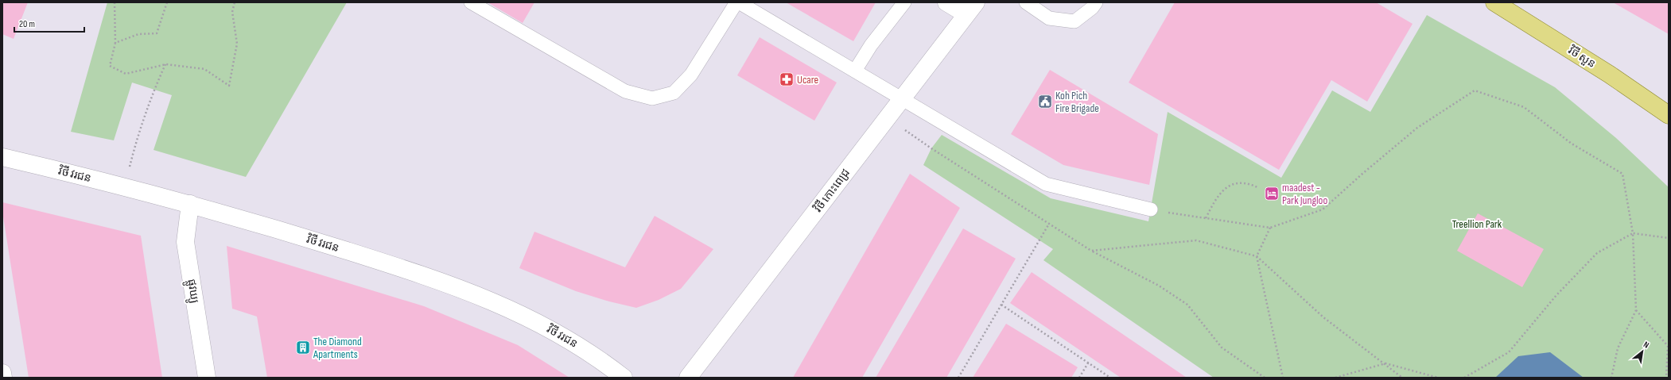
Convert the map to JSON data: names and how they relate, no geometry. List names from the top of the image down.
{
  "streets": {
    "main road": ["វិថី សួន"],
    "street": ["វិថី វរជន", "វិថី កោះពេជ្រ", "ផ្លូវឃ្យូ"]
  },
  "crossings": [
    ["វិថី វរជន", "ផ្លូវឃ្យូ"]
  ],
  "parks": ["Treellion Park"],
  "places": {
    "pharmacy": ["Ucare"],
    "public building": ["Koh Pich Fire Brigade"],
    "hotel": ["maadest - Park Jungloo"],
    "building": ["The Diamond Apartments"]
  },
  "scale_bar": "20 m",
  "north": "top right"
}
